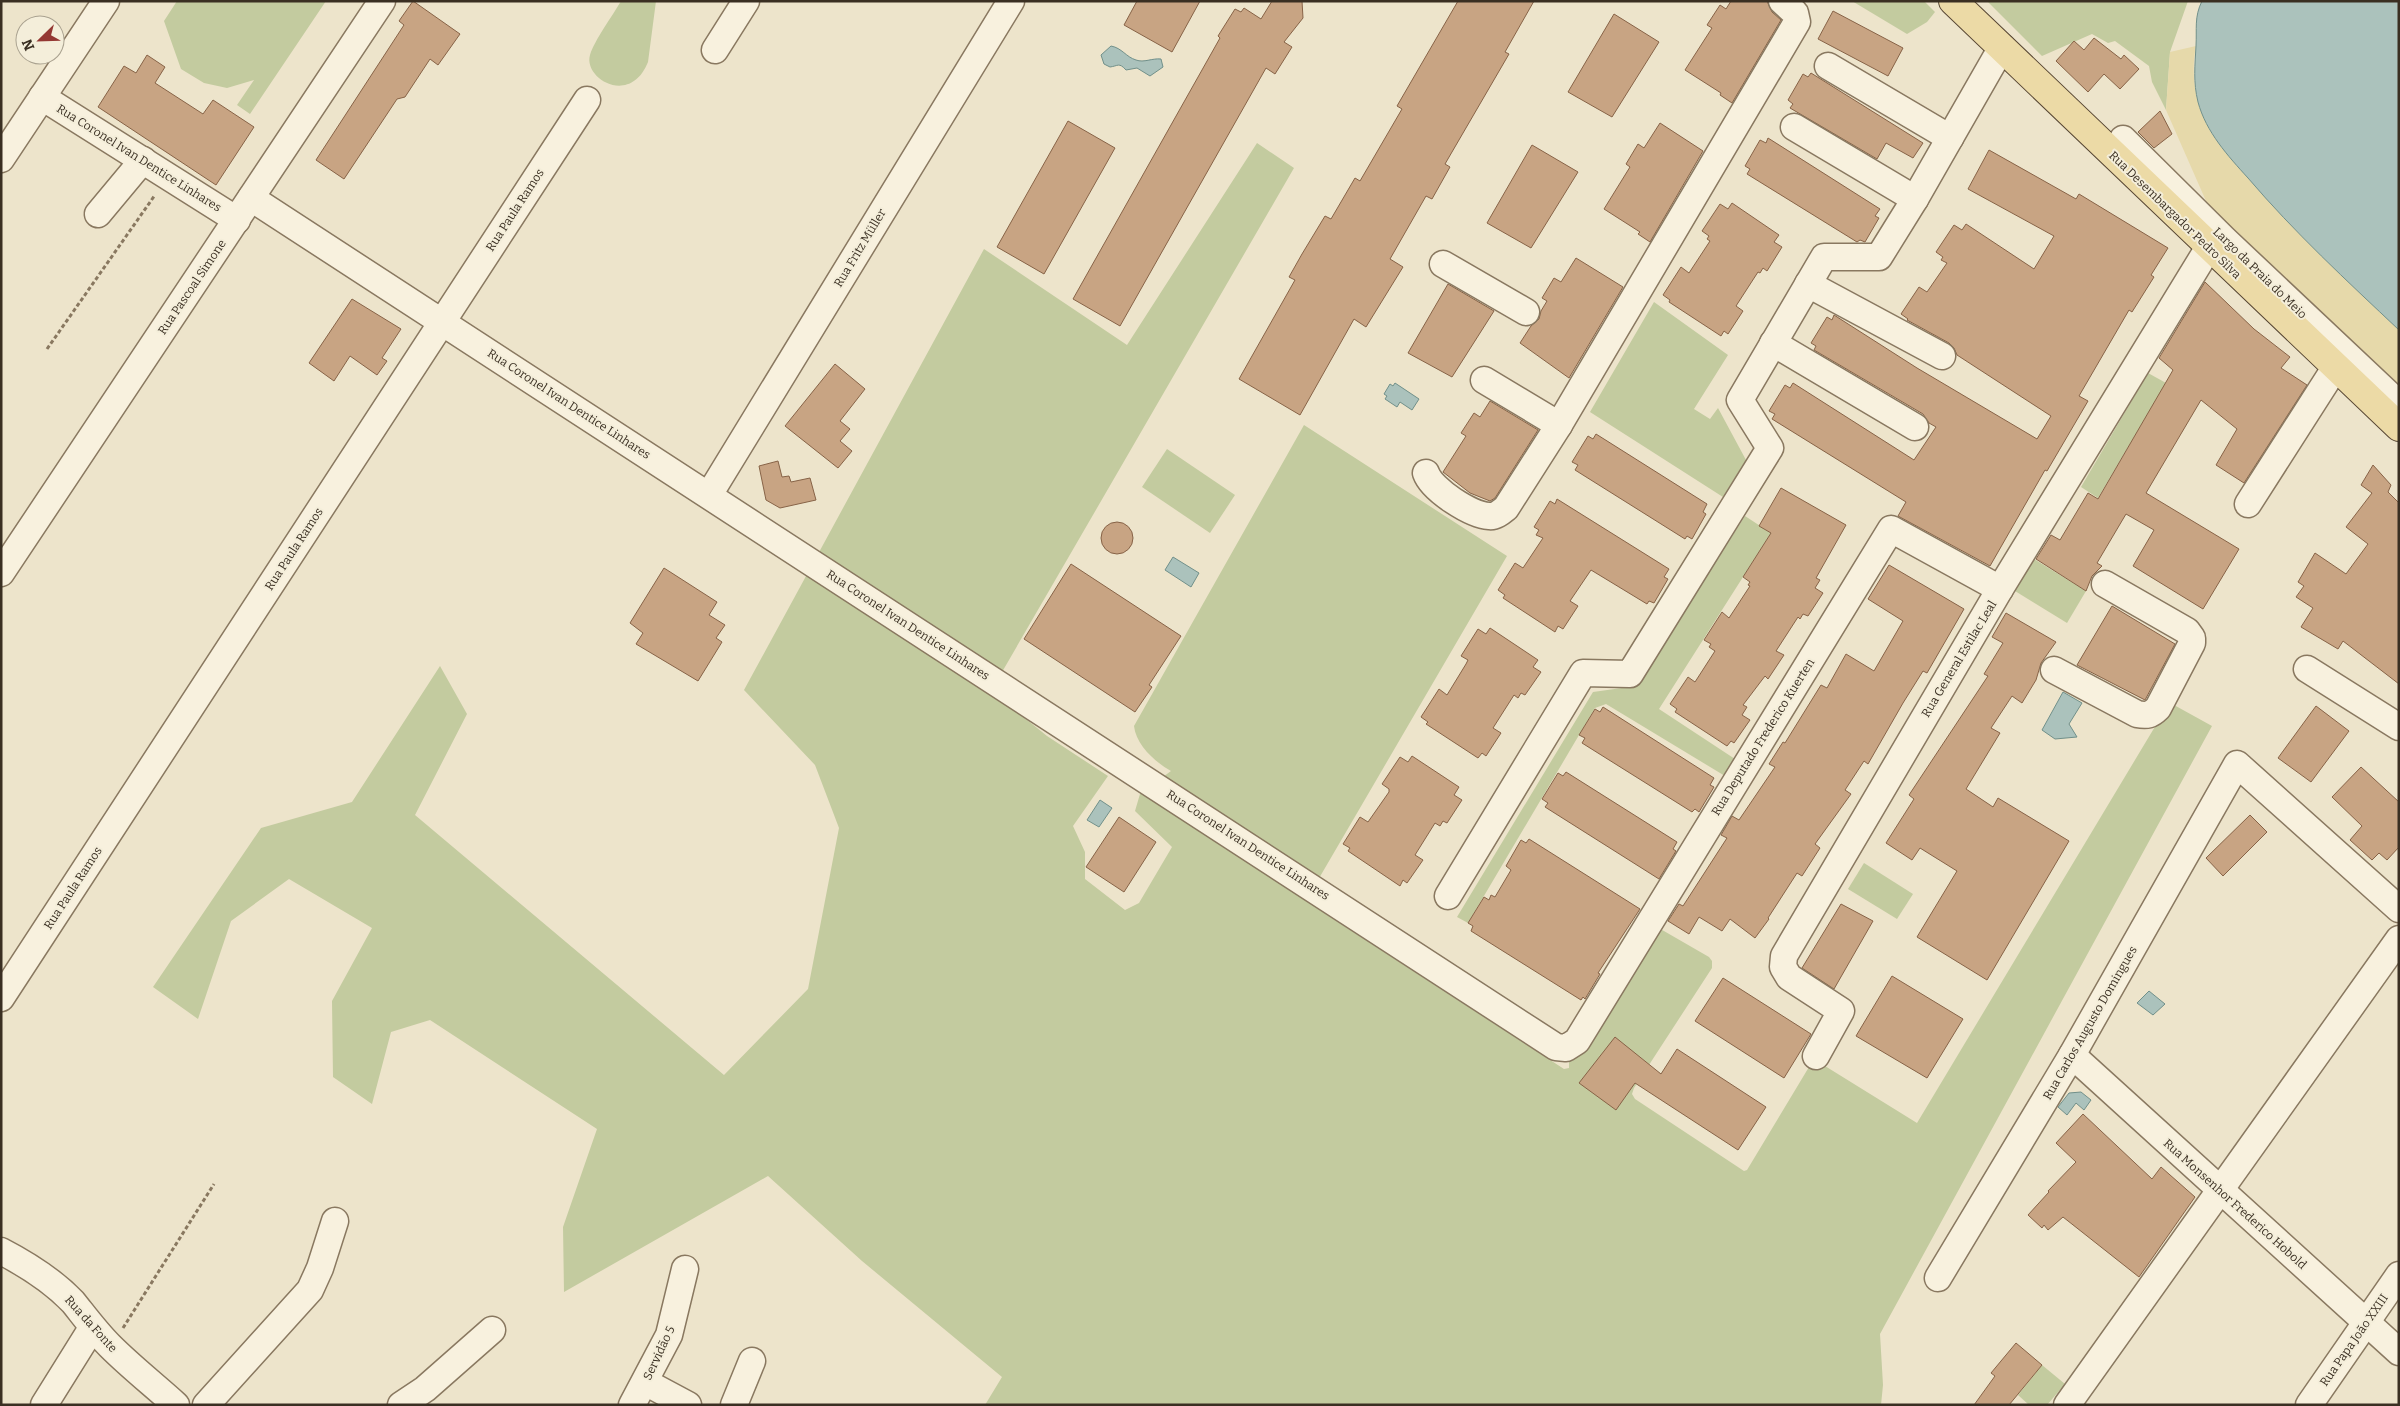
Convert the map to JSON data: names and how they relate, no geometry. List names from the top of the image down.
{
  "streets": {
    "main road": ["Rua Desembargador Pedro Silva"],
    "street": [
      "Rua Coronel Ivan Dentice Linhares",
      "Rua Paula Ramos",
      "Rua Fritz Müller",
      "Largo da Praia do Meio",
      "Rua Pascoal Simone",
      "Rua General Estilac Leal",
      "Rua Deputado Frederico Kuerten",
      "Rua Carlos Augusto Domingues",
      "Rua Monsenhor Frederico Hobold",
      "Rua da Fonte",
      "Rua Papa João XXIII",
      "Servidão 5"
    ]
  },
  "crossings": [
    ["Rua Coronel Ivan Dentice Linhares", "Rua Paula Ramos"],
    ["Rua Coronel Ivan Dentice Linhares", "Rua Fritz Müller"],
    ["Rua Coronel Ivan Dentice Linhares", "Rua Pascoal Simone"],
    ["Rua Coronel Ivan Dentice Linhares", "Rua Deputado Frederico Kuerten"],
    ["Rua Desembargador Pedro Silva", "Rua General Estilac Leal"],
    ["Rua General Estilac Leal", "Rua Deputado Frederico Kuerten"],
    ["Rua Carlos Augusto Domingues", "Rua Monsenhor Frederico Hobold"],
    ["Rua Monsenhor Frederico Hobold", "Rua Papa João XXIII"]
  ],
  "north": "bottom left"
}
